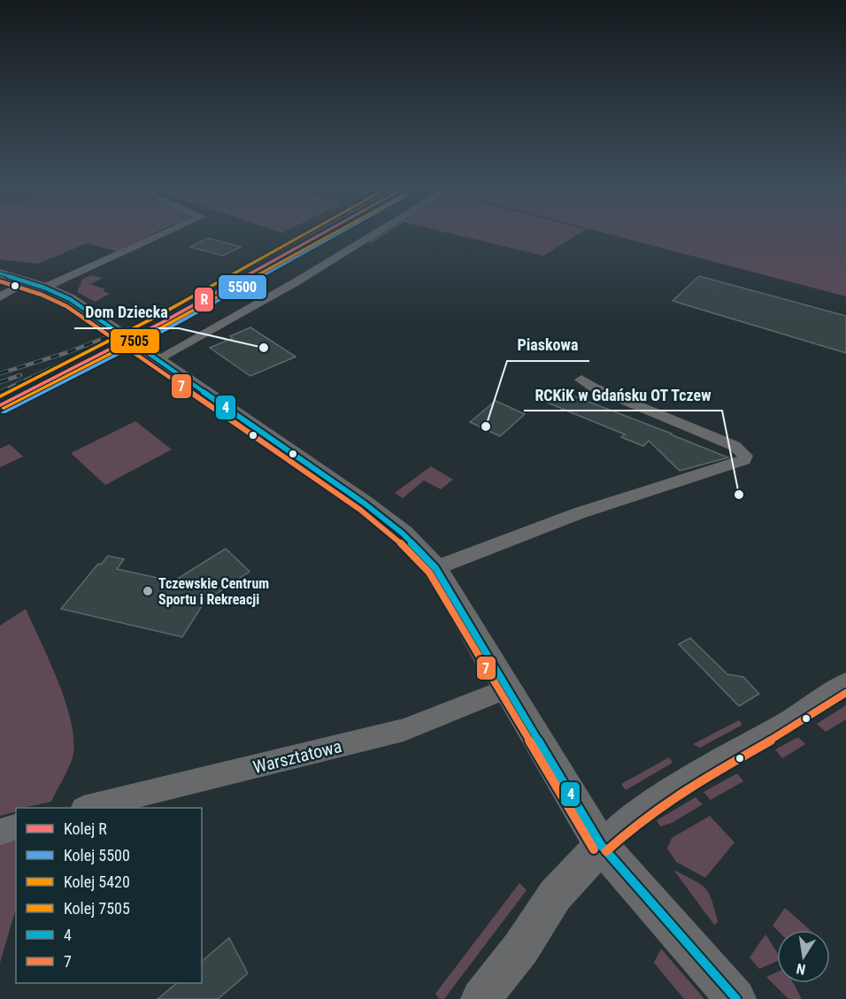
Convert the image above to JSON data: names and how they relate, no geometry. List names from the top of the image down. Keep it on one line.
{"streets":{"street":["Warsztatowa"]},"places":["Dom Dziecka","Piaskowa","RCKiK w Gdańsku OT Tczew","Tczewskie Centrum Sportu i Rekreacji"],"lines":["rail line R","rail line 5500","rail line 5420","rail line 7505","transit line 4","transit line 7"],"legend":["Kolej R","Kolej 5500","Kolej 5420","Kolej 7505","4","7"],"north":"bottom"}
